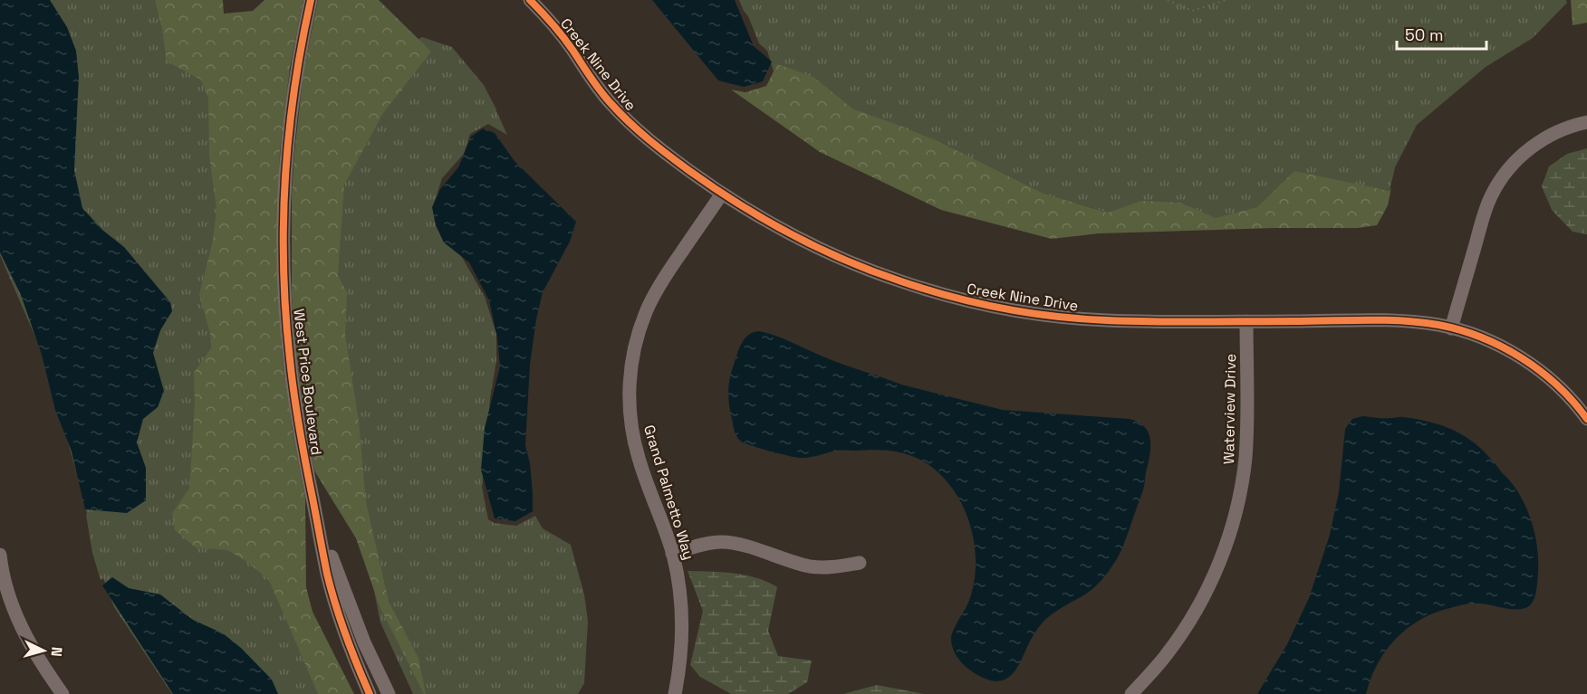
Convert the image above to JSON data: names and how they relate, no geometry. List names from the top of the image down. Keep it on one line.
{"streets":{"street":["Creek Nine Drive","West Price Boulevard","Waterview Drive","Grand Palmetto Way"]},"crossings":[["Creek Nine Drive","Waterview Drive"],["Creek Nine Drive","Grand Palmetto Way"]],"scale_bar":"50 m","north":"right"}
